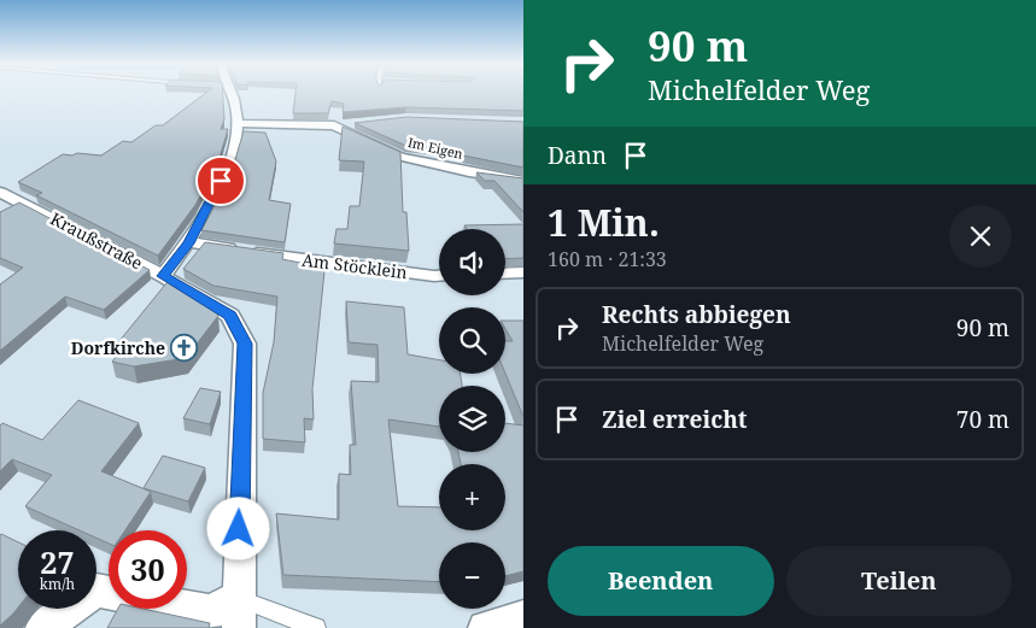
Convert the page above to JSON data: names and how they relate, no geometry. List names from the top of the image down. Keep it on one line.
{"streets":{"street":["Im Eigen","Kraußstraße","Am Stöcklein"]},"places":{"church":["Dorfkirche"]},"page":{"turn":["90 m","Michelfelder Weg"],"then":"Dann","heading":["1 Min.","160 m · 21:33"],"map_buttons":["+","−"],"list":[{"name":"Rechts abbiegen","note":"Michelfelder Weg","value":"90 m"},{"name":"Ziel erreicht","value":"70 m"}],"speed":"27 km/h","limit":"30","buttons":["Beenden","Teilen"]}}
